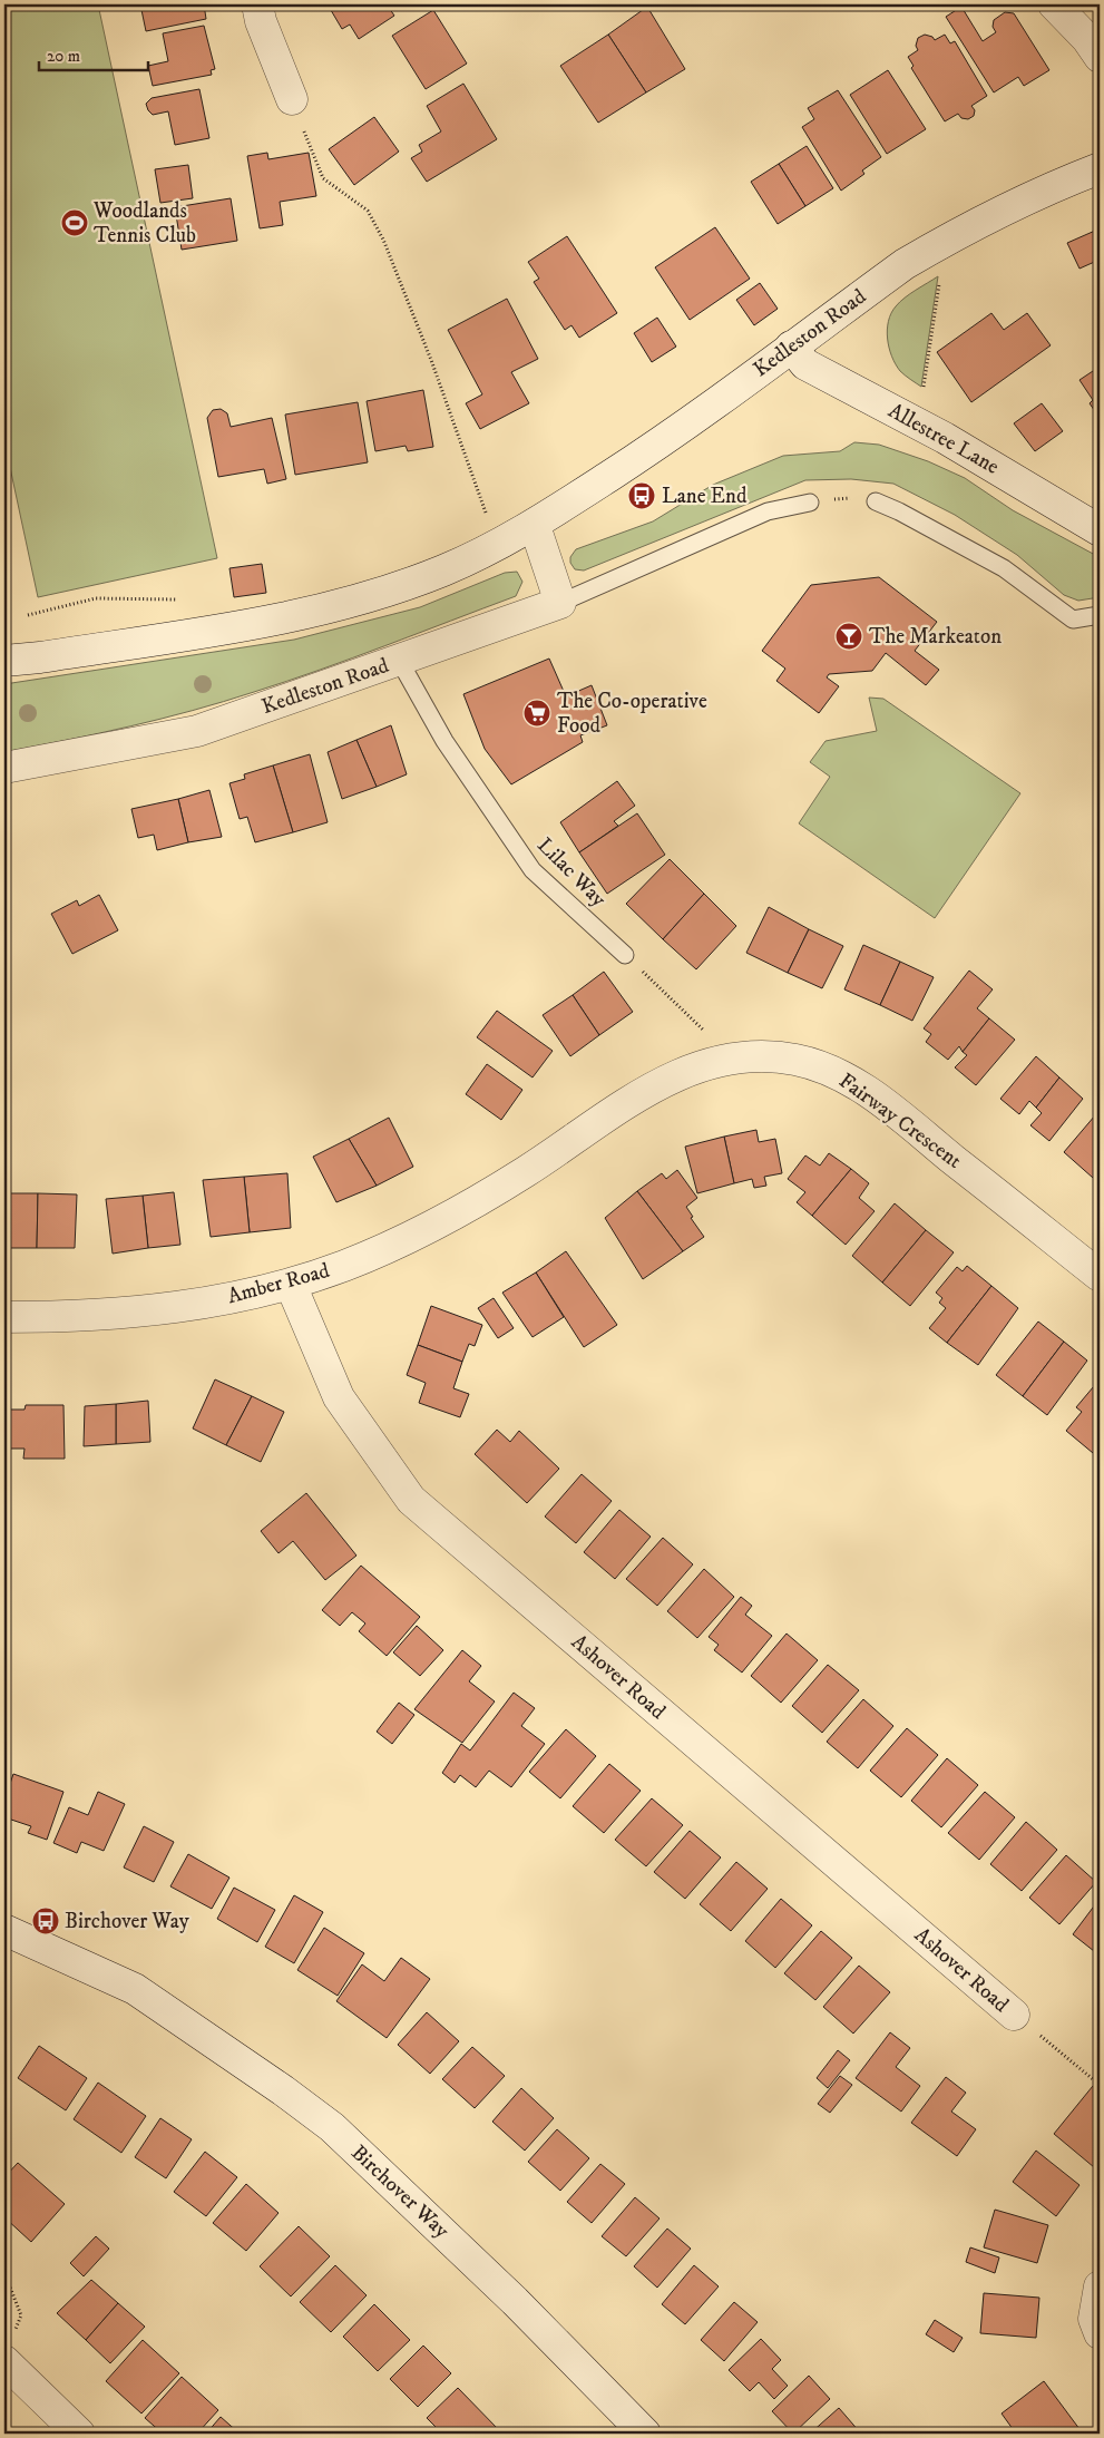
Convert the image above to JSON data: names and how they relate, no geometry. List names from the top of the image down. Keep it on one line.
{"streets":{"street":["Kedleston Road","Allestree Lane","Fairway Crescent","Amber Road","Ashover Road","Birchover Way"],"lane":["Lilac Way"]},"crossings":[["Kedleston Road","Allestree Lane"],["Kedleston Road","Lilac Way"],["Fairway Crescent","Amber Road"],["Amber Road","Ashover Road"]],"places":{"sports":["Woodlands Tennis Club"],"bus stop":["Lane End","Birchover Way"],"bar":["The Markeaton"],"supermarket":["The Co-operative Food"]},"scale_bar":"20 m"}
